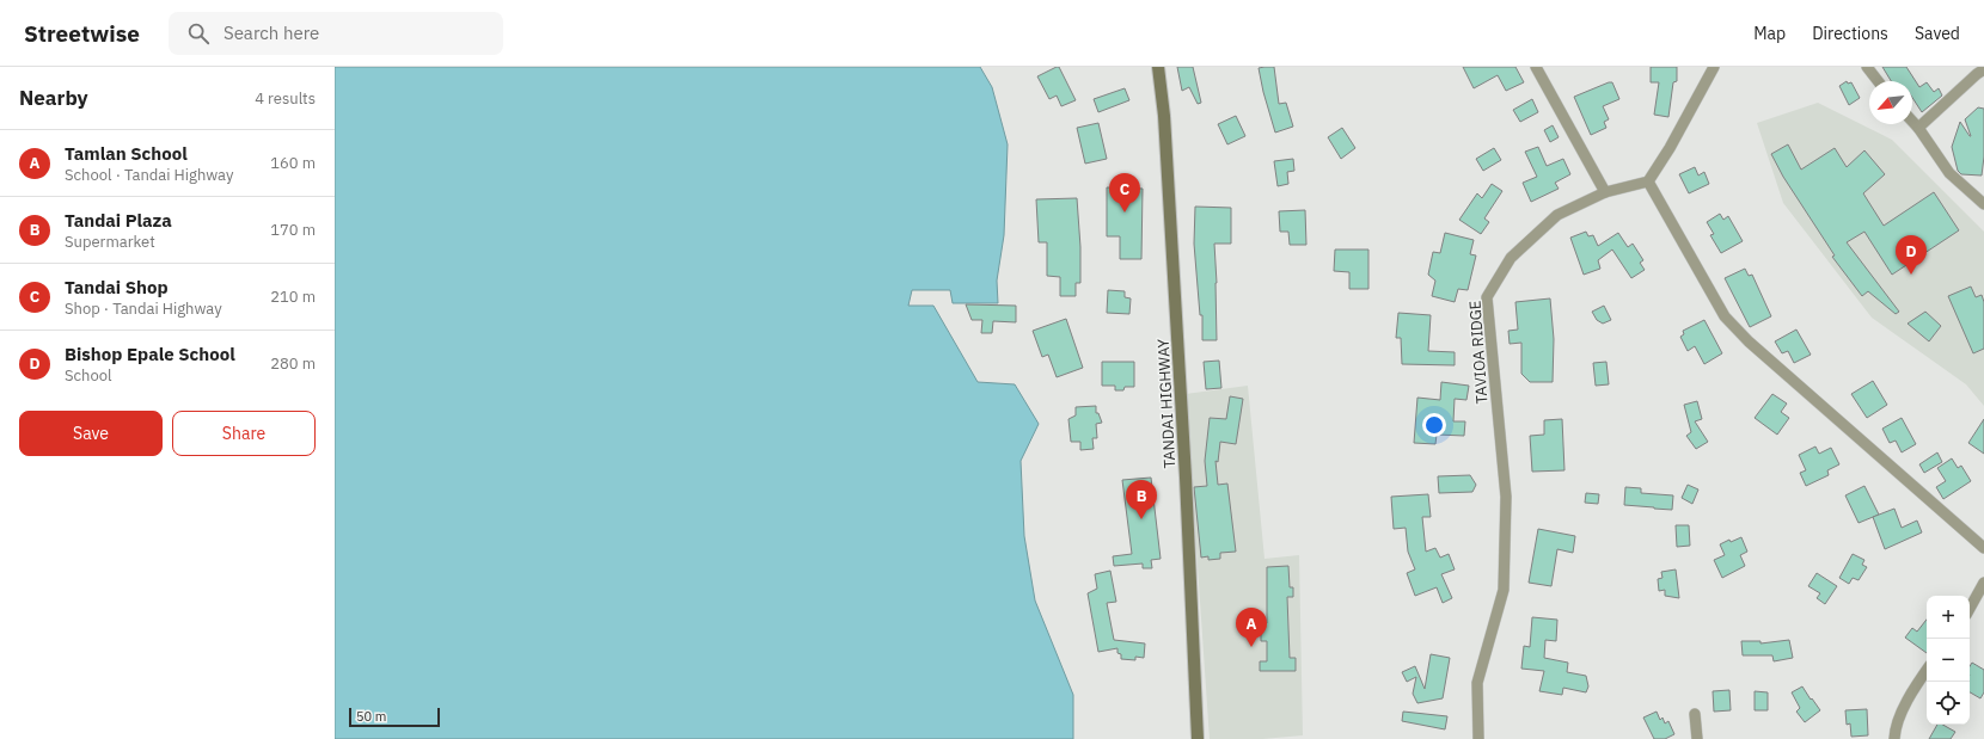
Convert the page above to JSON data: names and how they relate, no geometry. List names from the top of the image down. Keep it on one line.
{"streets":{"main road":["TANDAI HIGHWAY"],"street":["TAVIOA RIDGE"]},"scale_bar":"50 m","north":"bottom left","page":{"header":"Streetwise","search":"Search here","nav":["Map","Directions","Saved"],"heading":["Nearby","4 results"],"list":[{"mark":"A","name":"Tamlan School","note":"School · Tandai Highway","value":"160 m"},{"mark":"B","name":"Tandai Plaza","note":"Supermarket","value":"170 m"},{"mark":"C","name":"Tandai Shop","note":"Shop · Tandai Highway","value":"210 m"},{"mark":"D","name":"Bishop Epale School","note":"School","value":"280 m"}],"pins":["C","D","B","A"],"buttons":["Save","Share"],"map_buttons":["+","−"],"scale":"50 m"}}
